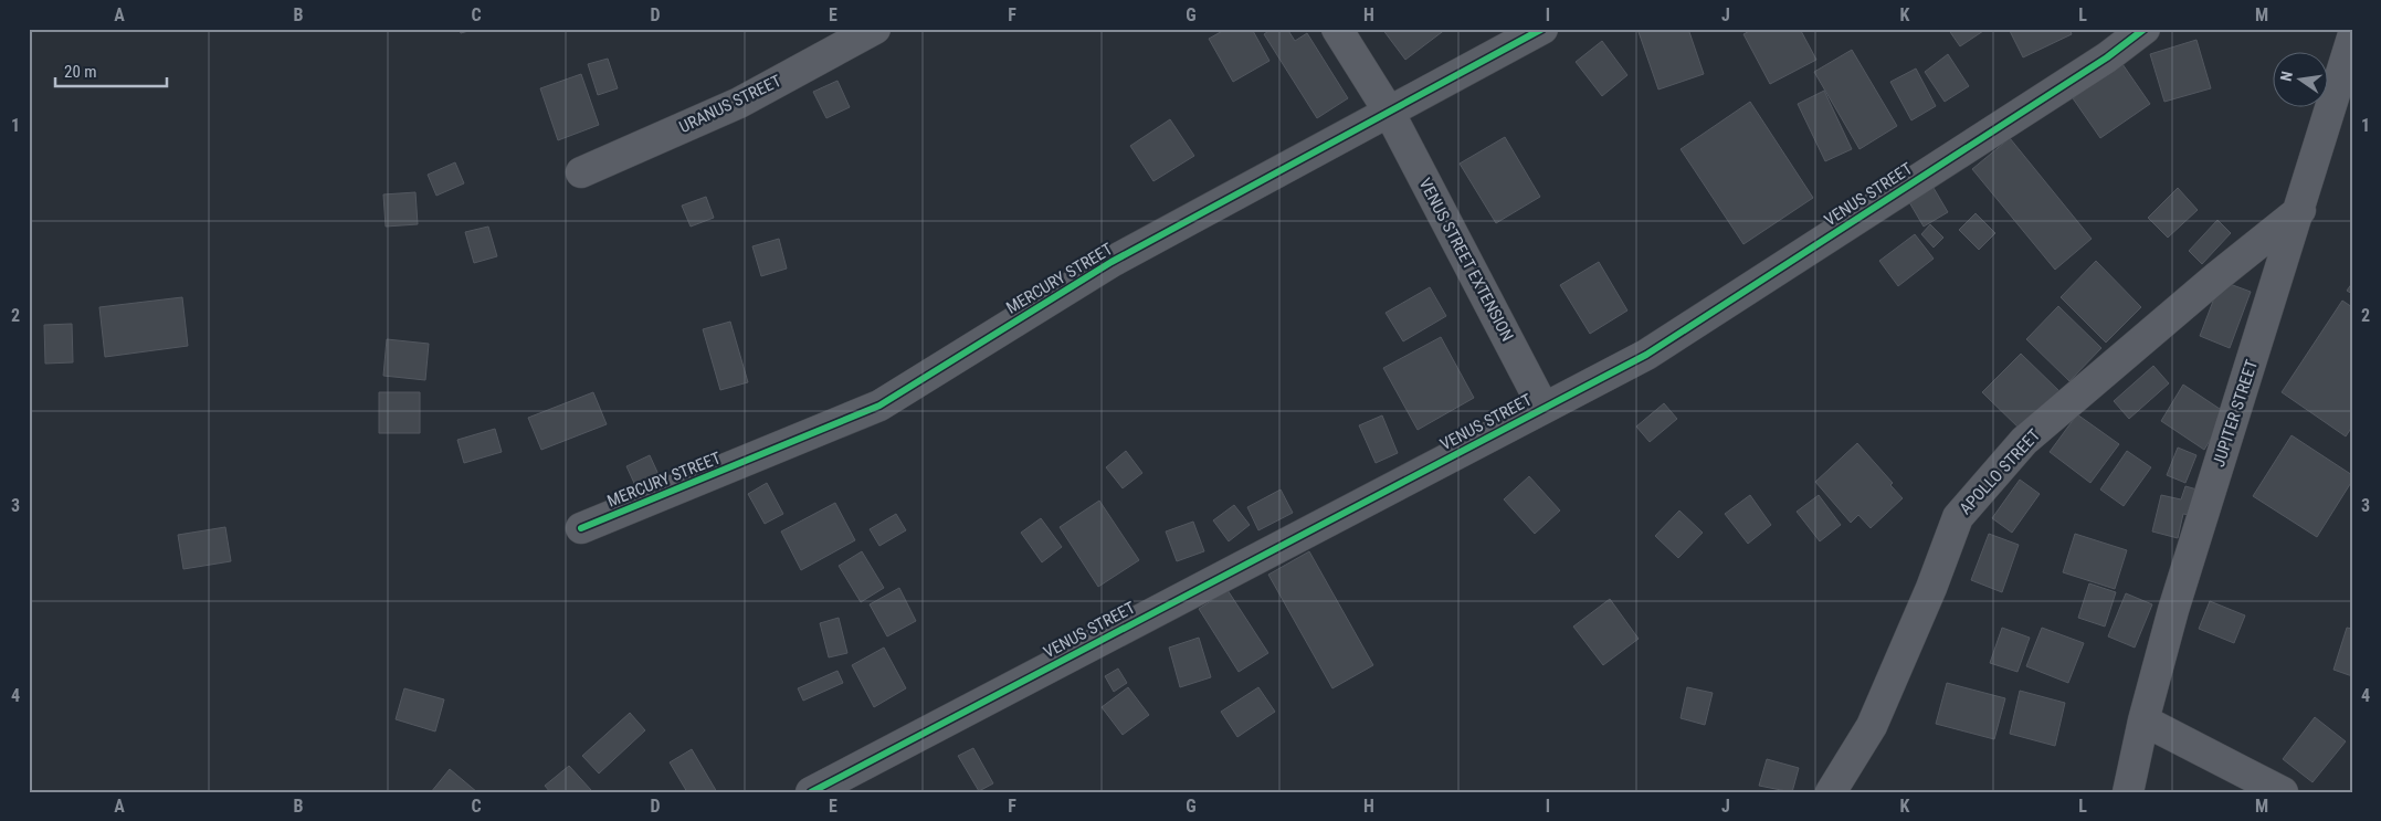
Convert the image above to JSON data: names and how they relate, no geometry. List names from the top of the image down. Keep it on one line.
{"streets":{"street":["URANUS STREET","VENUS STREET","VENUS STREET EXTENSION","MERCURY STREET","JUPITER STREET","APOLLO STREET"]},"crossings":[["VENUS STREET","VENUS STREET EXTENSION"],["VENUS STREET EXTENSION","MERCURY STREET"],["JUPITER STREET","APOLLO STREET"]],"scale_bar":"20 m","north":"left","grid":{"columns":["A","B","C","D","E","F","G","H","I","J","K","L","M"],"rows":["1","2","3","4"]}}
